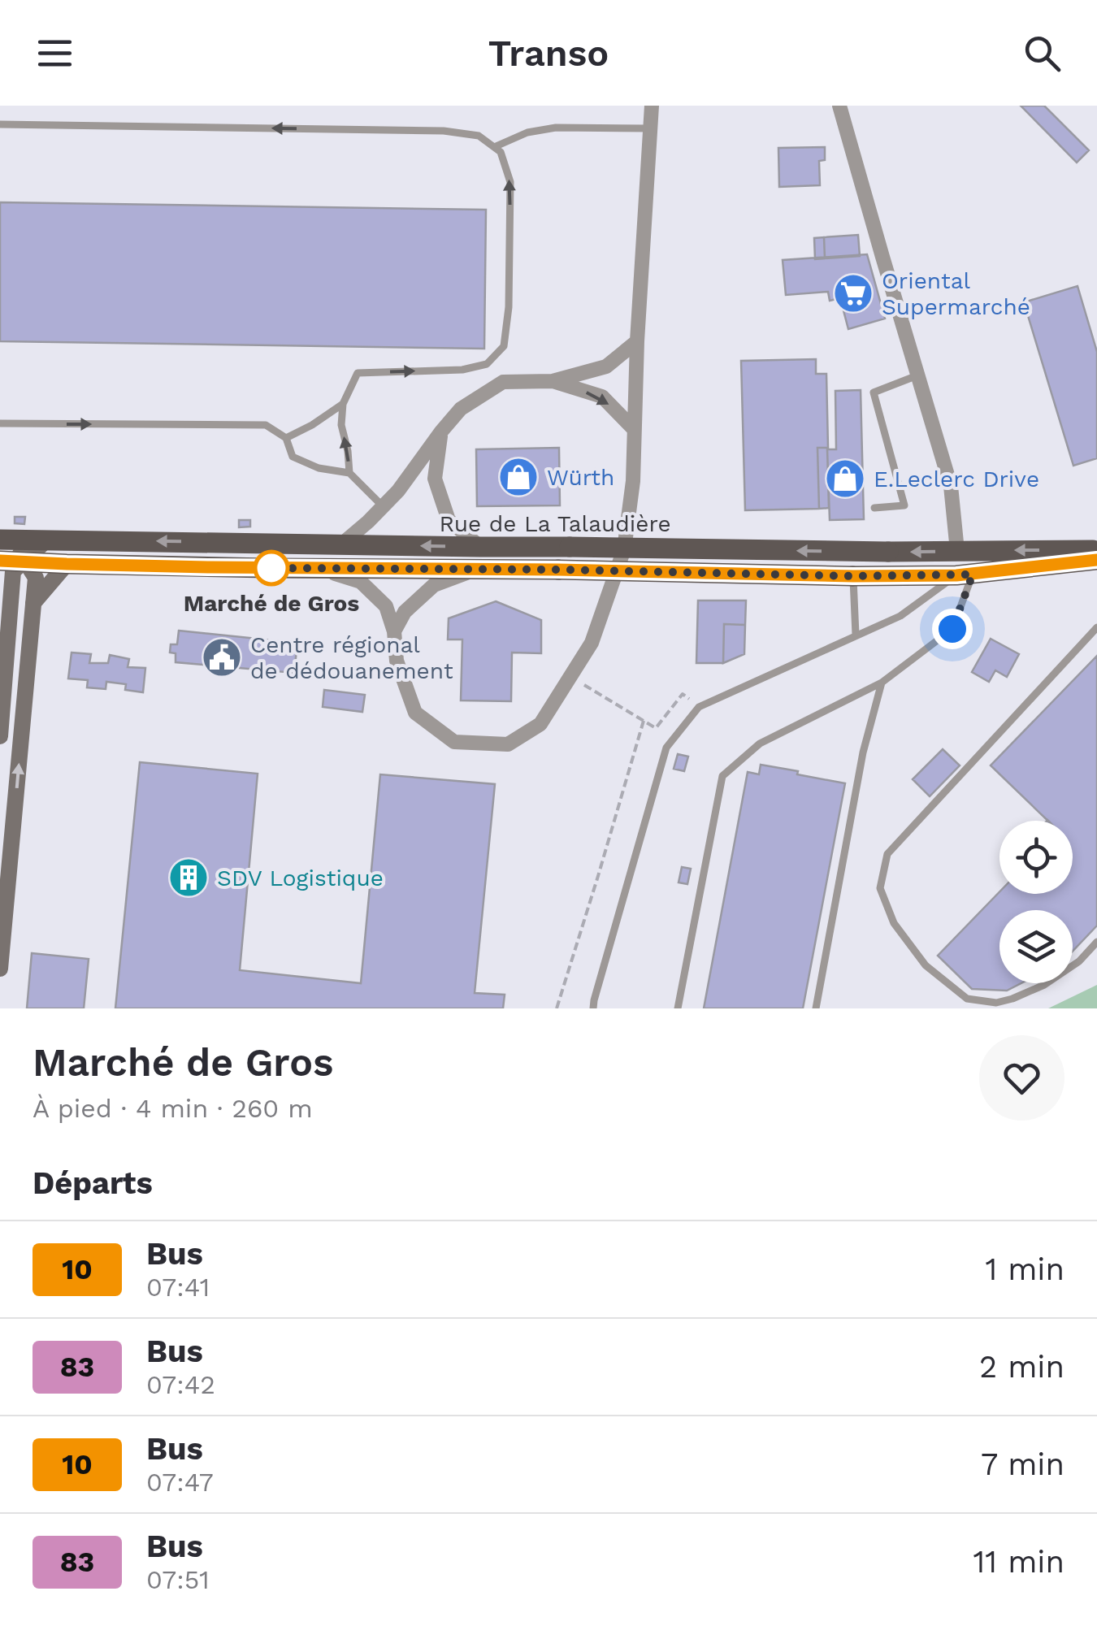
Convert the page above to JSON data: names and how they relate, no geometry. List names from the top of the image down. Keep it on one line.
{"streets":{"main road":["Rue de La Talaudière"]},"places":{"supermarket":["Oriental Supermarché"],"shop":["Würth","E.Leclerc Drive"],"other":["Marché de Gros"],"public building":["Centre régional de dédouanement"],"building":["SDV Logistique"]},"lines":["bus line 10"],"page":{"header":"Transo","heading":[["Marché de Gros","À pied · 4 min · 260 m"],"Départs"],"list":[{"mark":"10","name":"Bus","note":"07:41","value":"1 min"},{"mark":"83","name":"Bus","note":"07:42","value":"2 min"},{"mark":"10","name":"Bus","note":"07:47","value":"7 min"},{"mark":"83","name":"Bus","note":"07:51","value":"11 min"}]}}
